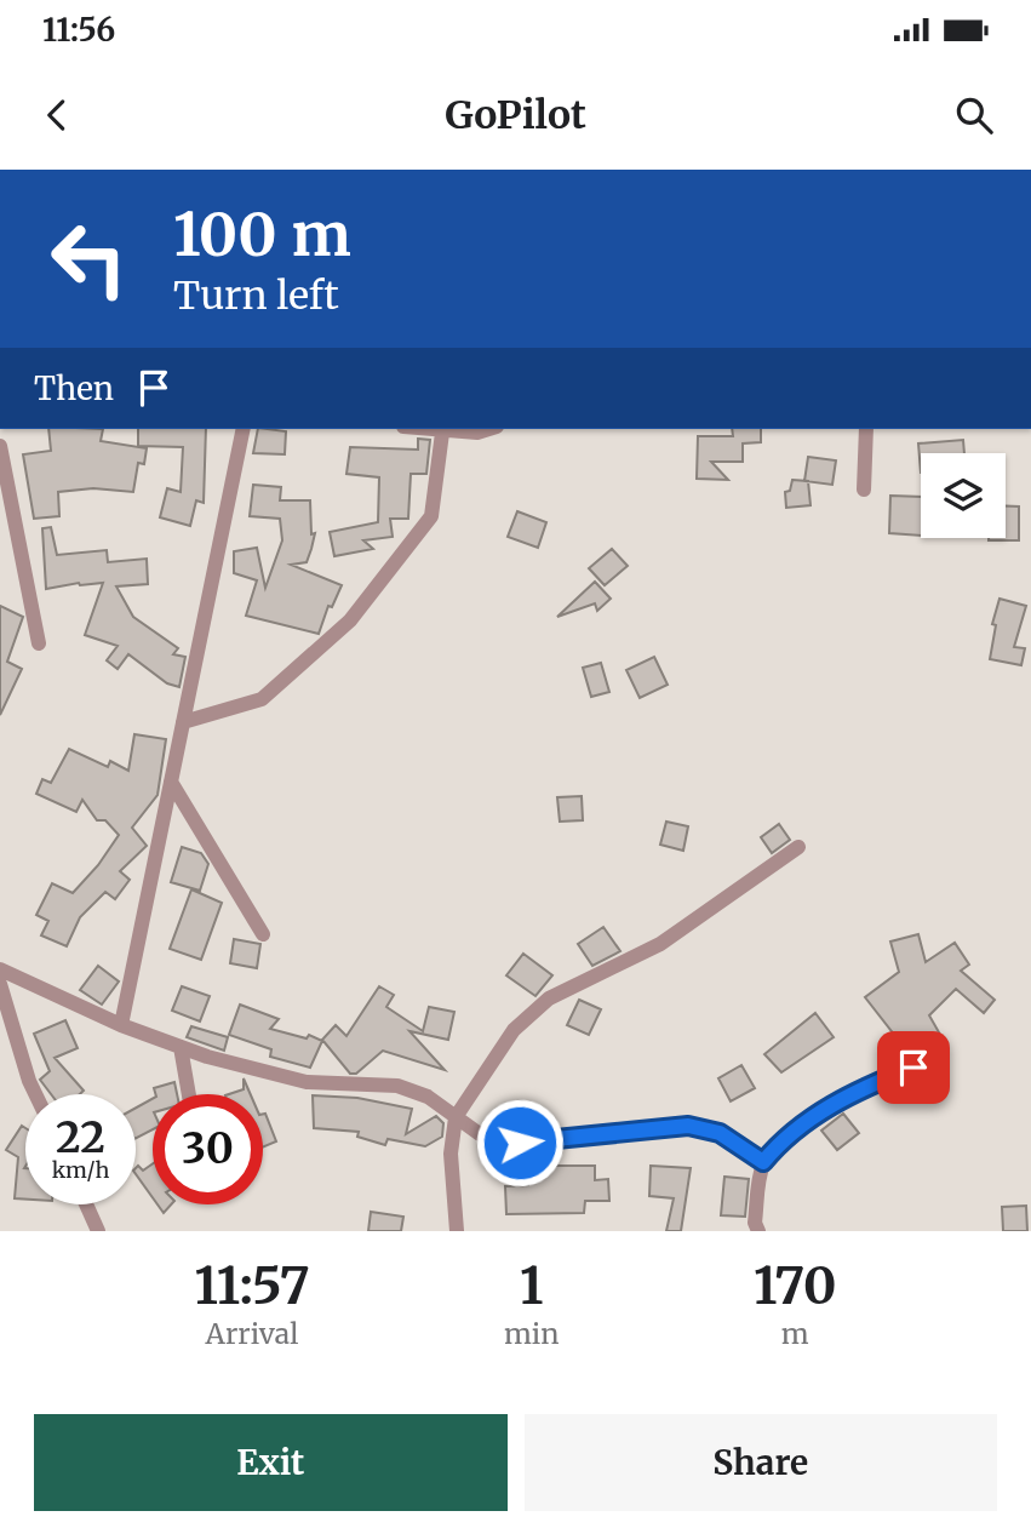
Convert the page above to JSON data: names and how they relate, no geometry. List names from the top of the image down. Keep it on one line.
{"page":{"status":"11:56","header":"GoPilot","turn":["100 m","Turn left"],"then":"Then","speed":"22 km/h","limit":"30","eta":["11:57","Arrival","1","min","170","m"],"buttons":["Exit","Share"]}}
